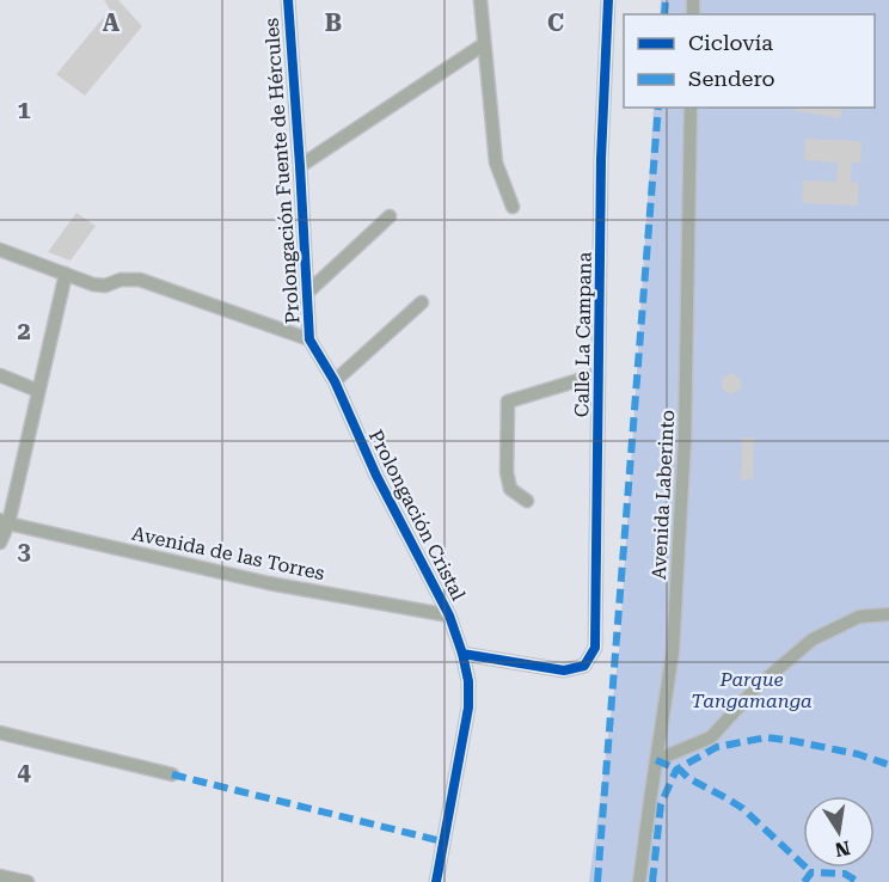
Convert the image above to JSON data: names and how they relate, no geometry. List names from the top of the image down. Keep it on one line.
{"streets":{"street":["Prolongación Fuente de Hércules","Calle La Campana","Avenida Laberinto","Prolongación Cristal","Avenida de las Torres"]},"crossings":[["Prolongación Fuente de Hércules","Prolongación Cristal"],["Calle La Campana","Prolongación Cristal"],["Prolongación Cristal","Avenida de las Torres"]],"parks":["Parque Tangamanga"],"legend":["Ciclovía","Sendero"],"north":"bottom","grid":{"columns":["A","B","C"],"rows":["1","2","3","4"]}}
